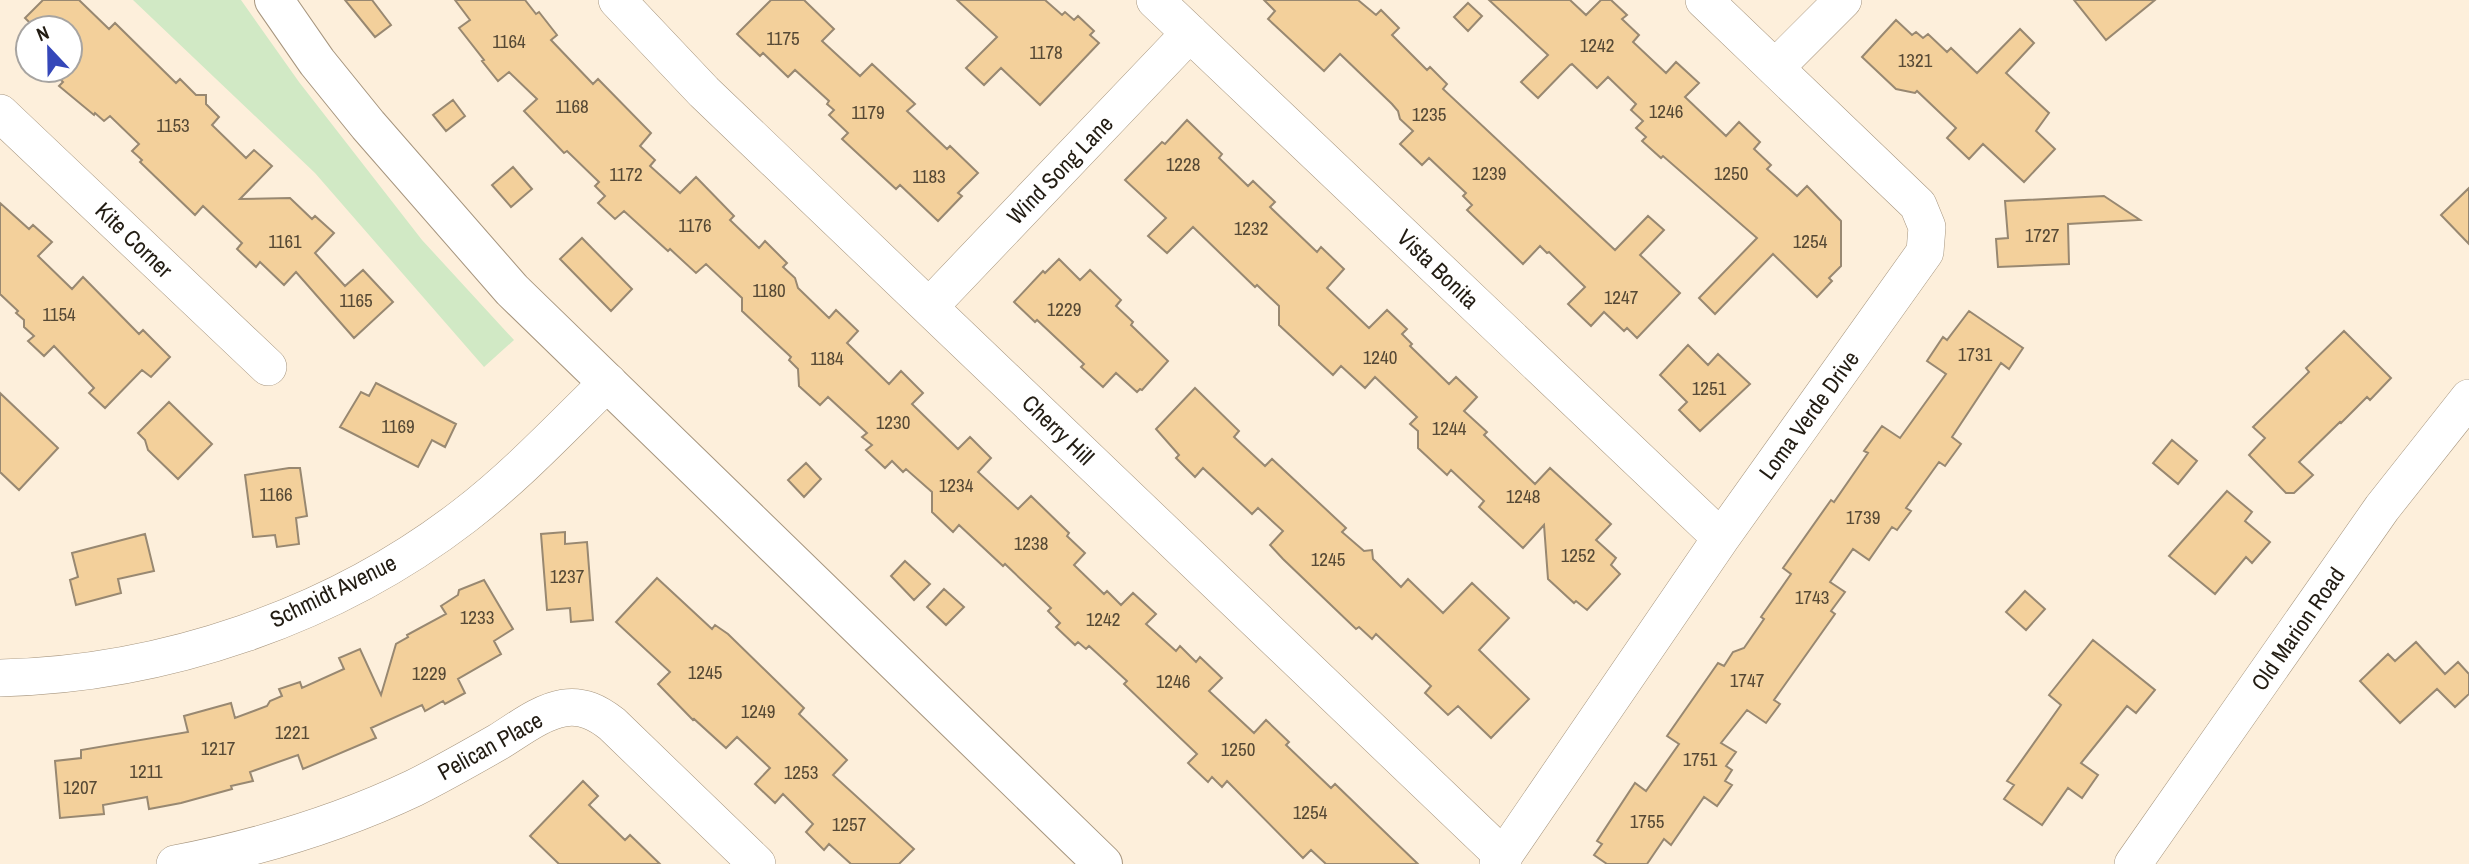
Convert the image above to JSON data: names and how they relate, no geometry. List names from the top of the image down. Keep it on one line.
{"streets":{"street":["Wind Song Lane","Kite Corner","Vista Bonita","Loma Verde Drive","Cherry Hill","Schmidt Avenue","Old Marion Road","Pelican Place"]},"crossings":[["Wind Song Lane","Vista Bonita"],["Wind Song Lane","Cherry Hill"],["Vista Bonita","Loma Verde Drive"],["Loma Verde Drive","Cherry Hill"]],"house_numbers":["1175","1164","1242","1178","1321","1168","1246","1179","1235","1153","1228","1239","1250","1172","1183","1176","1232","1727","1161","1254","1180","1247","1165","1229","1154","1731","1240","1184","1251","1230","1169","1244","1234","1166","1248","1739","1238","1252","1245","1237","1743","1233","1242","1245","1229","1747","1246","1249","1221","1217","1250","1751","1211","1253","1207","1254","1755","1257"],"north":"top"}
